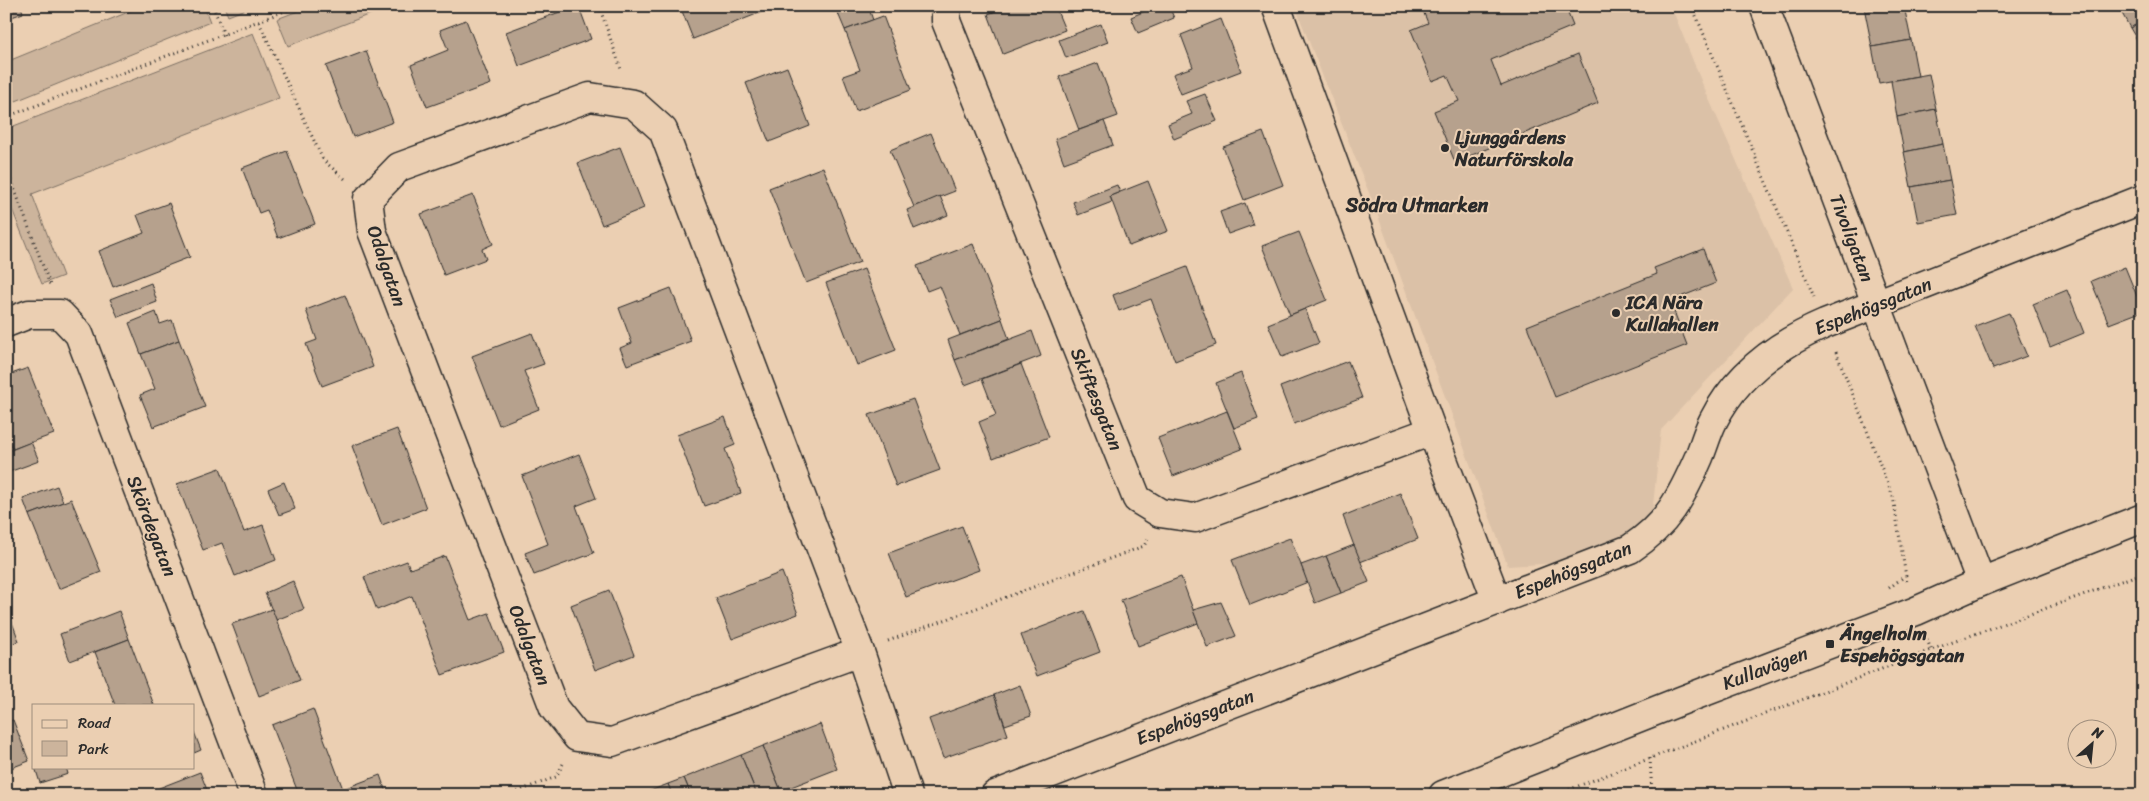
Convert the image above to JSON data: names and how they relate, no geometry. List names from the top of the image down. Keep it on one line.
{"streets":{"street":["Tivoligatan","Odalgatan","Espehögsgatan","Skiftesgatan","Skördegatan","Kullavägen"]},"crossings":[["Tivoligatan","Espehögsgatan"],["Tivoligatan","Kullavägen"]],"districts":["Södra Utmarken"],"places":{"other":["Ljunggårdens Naturförskola","ICA Nära Kullahallen"],"transit":["Ängelholm Espehögsgatan"]},"legend":["Road","Park"],"north":"top right"}
